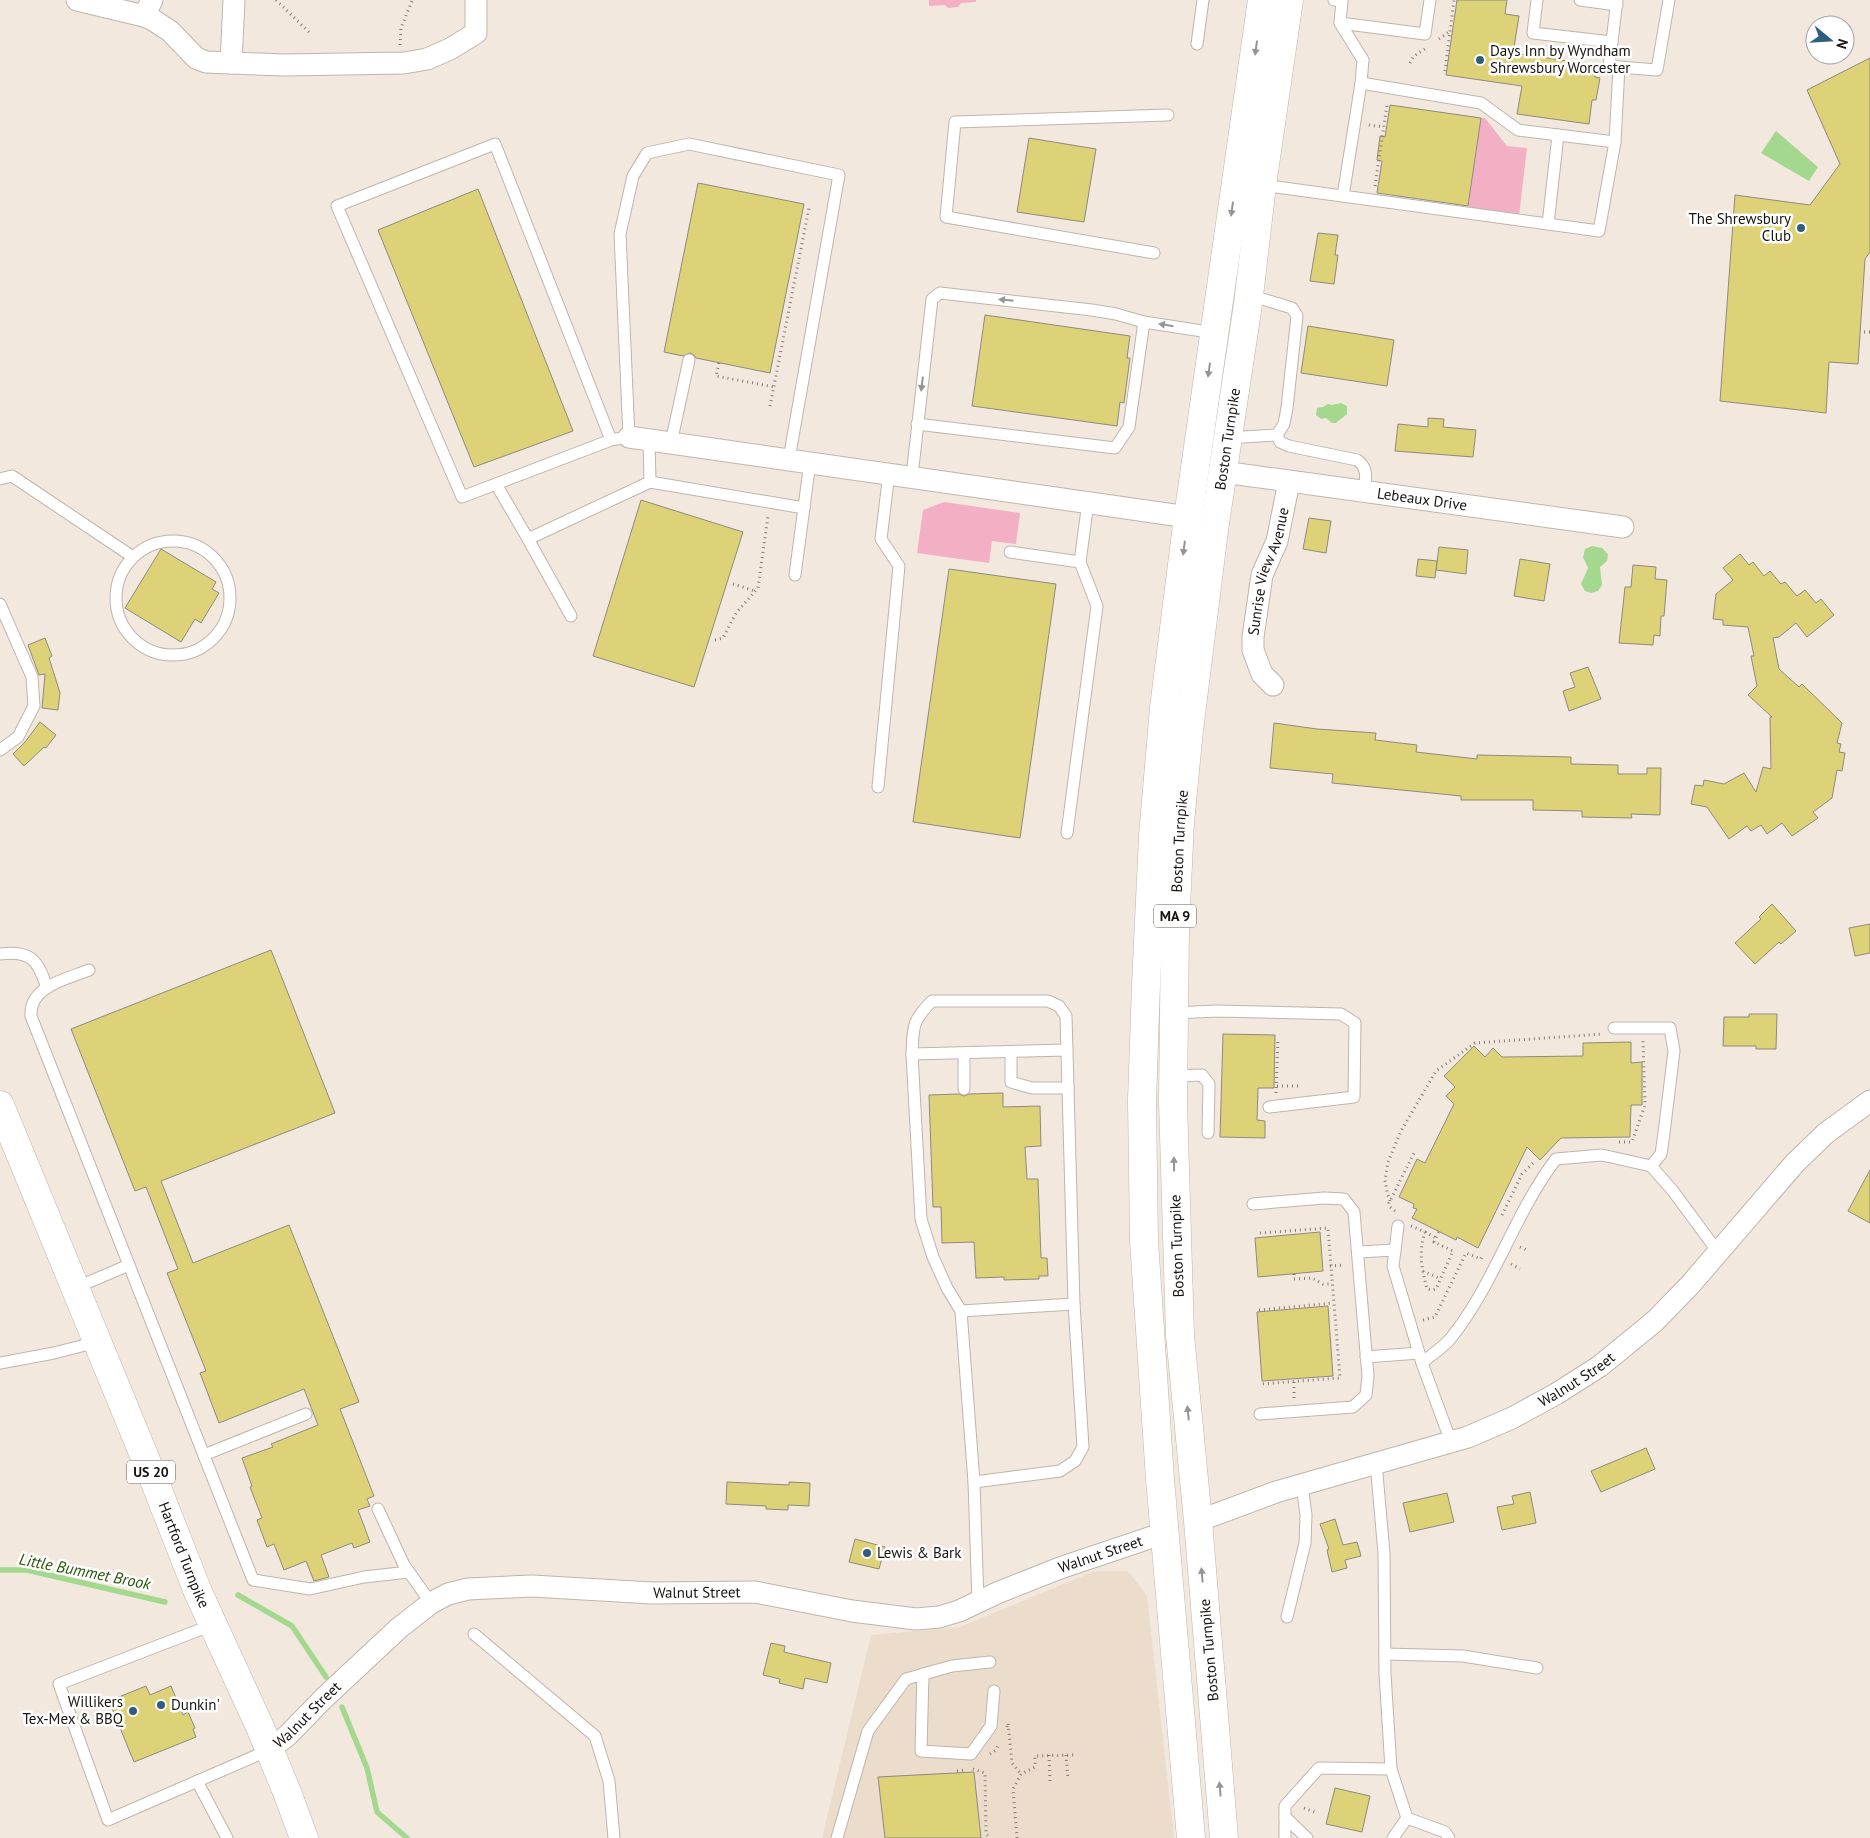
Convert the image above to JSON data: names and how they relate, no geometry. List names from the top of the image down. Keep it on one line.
{"streets":{"main road":["Boston Turnpike","MA 9","US 20","Hartford Turnpike"],"street":["Lebeaux Drive","Sunrise View Avenue","Walnut Street"]},"crossings":[["Boston Turnpike","Lebeaux Drive"],["Boston Turnpike","Walnut Street"],["Lebeaux Drive","Sunrise View Avenue"],["Walnut Street","Hartford Turnpike"]],"water":["Little Bummet Brook"],"places":["Days Inn by Wyndham Shrewsbury Worcester","The Shrewsbury Club","Lewis & Bark","Dunkin'","Willikers Tex-Mex & BBQ"],"north":"right"}
